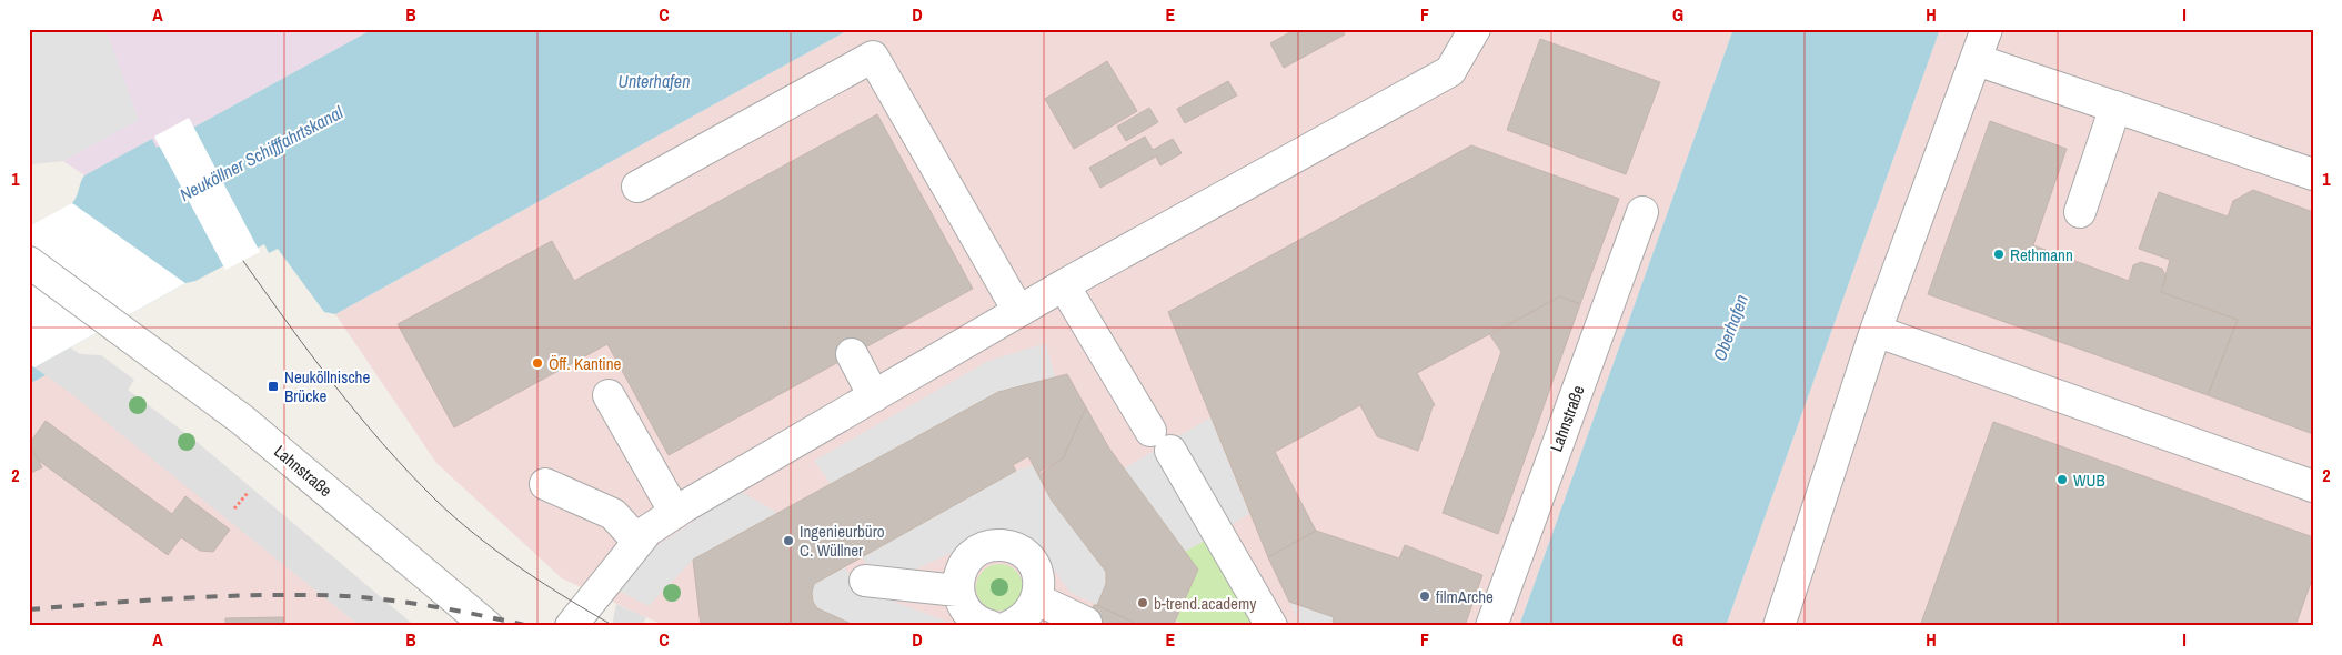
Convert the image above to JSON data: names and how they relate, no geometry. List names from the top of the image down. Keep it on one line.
{"streets":{"street":["Lahnstraße"]},"water":["Unterhafen","Neuköllner Schifffahrtskanal","Oberhafen"],"places":{"other":["Rethmann","Öff. Kantine","WUB","Ingenieurbüro C. Wüllner","filmArche","b-trend.academy"],"transit":["Neuköllnische Brücke"]},"grid":{"columns":["A","B","C","D","E","F","G","H","I"],"rows":["1","2"]}}
